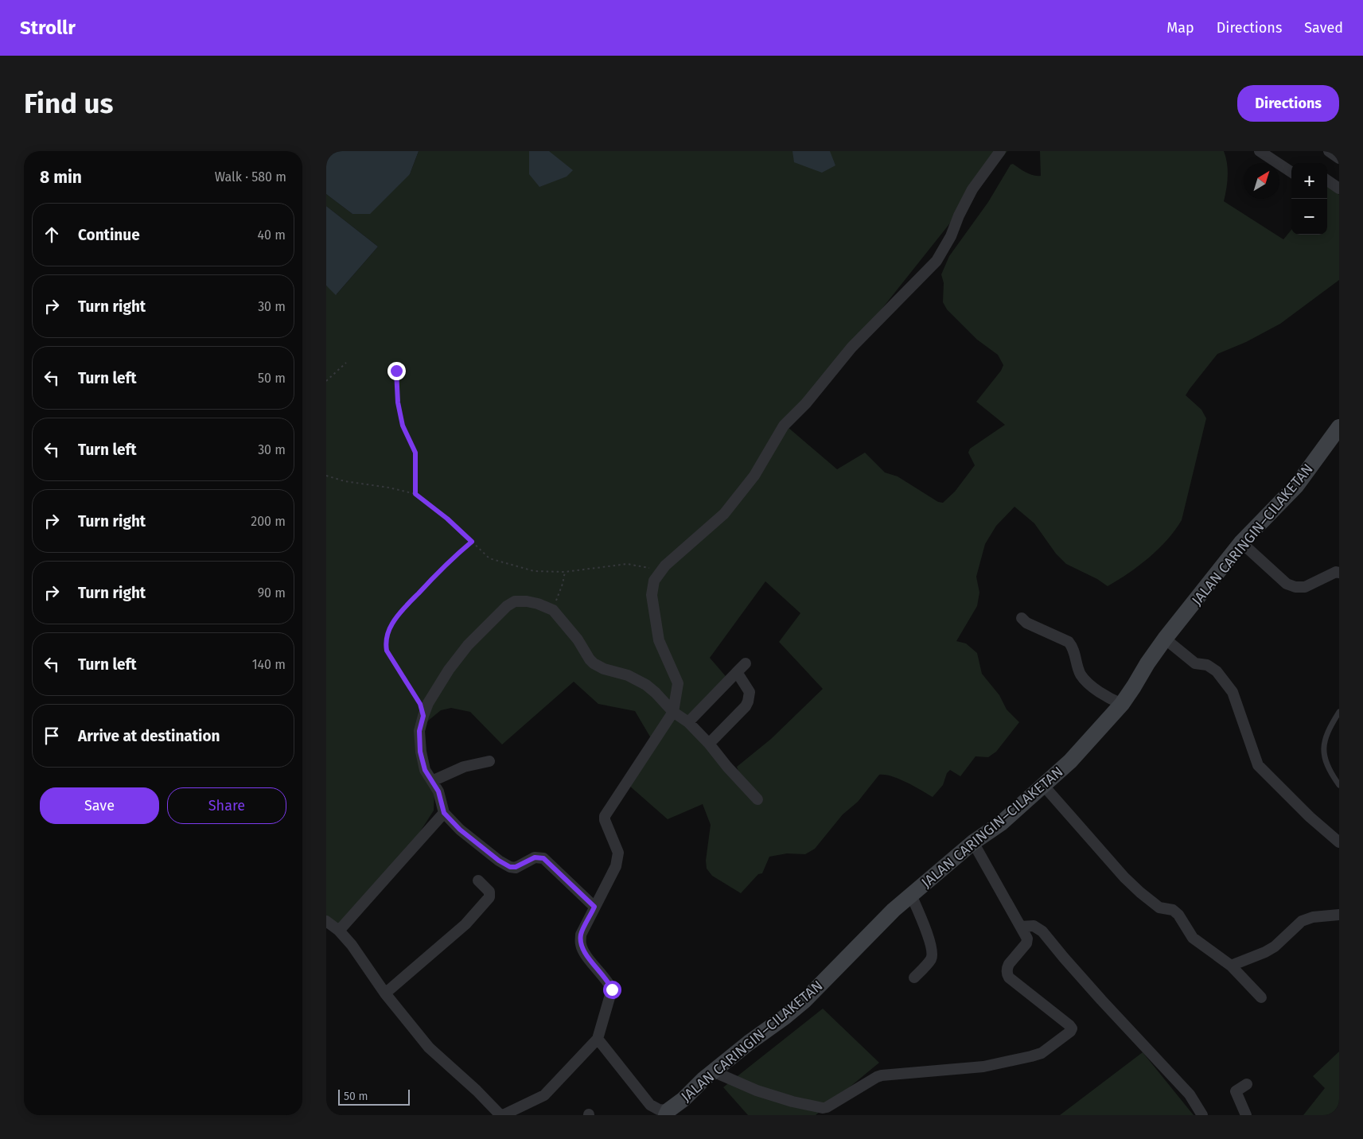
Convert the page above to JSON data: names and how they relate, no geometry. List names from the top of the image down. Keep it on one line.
{"streets":{"street":["JALAN CARINGIN–CILAKETAN"]},"scale_bar":"50 m","north":"top right","page":{"header":"Strollr","nav":["Map","Directions","Saved"],"buttons":["Directions",["Save","Share"]],"title":"Find us","heading":["8 min","Walk · 580 m"],"map_buttons":["+","−"],"list":[["Continue","40 m"],["Turn right","30 m"],["Turn left","50 m"],["Turn left","30 m"],["Turn right","200 m"],["Turn right","90 m"],["Turn left","140 m"],"Arrive at destination"],"scale":"50 m"}}
